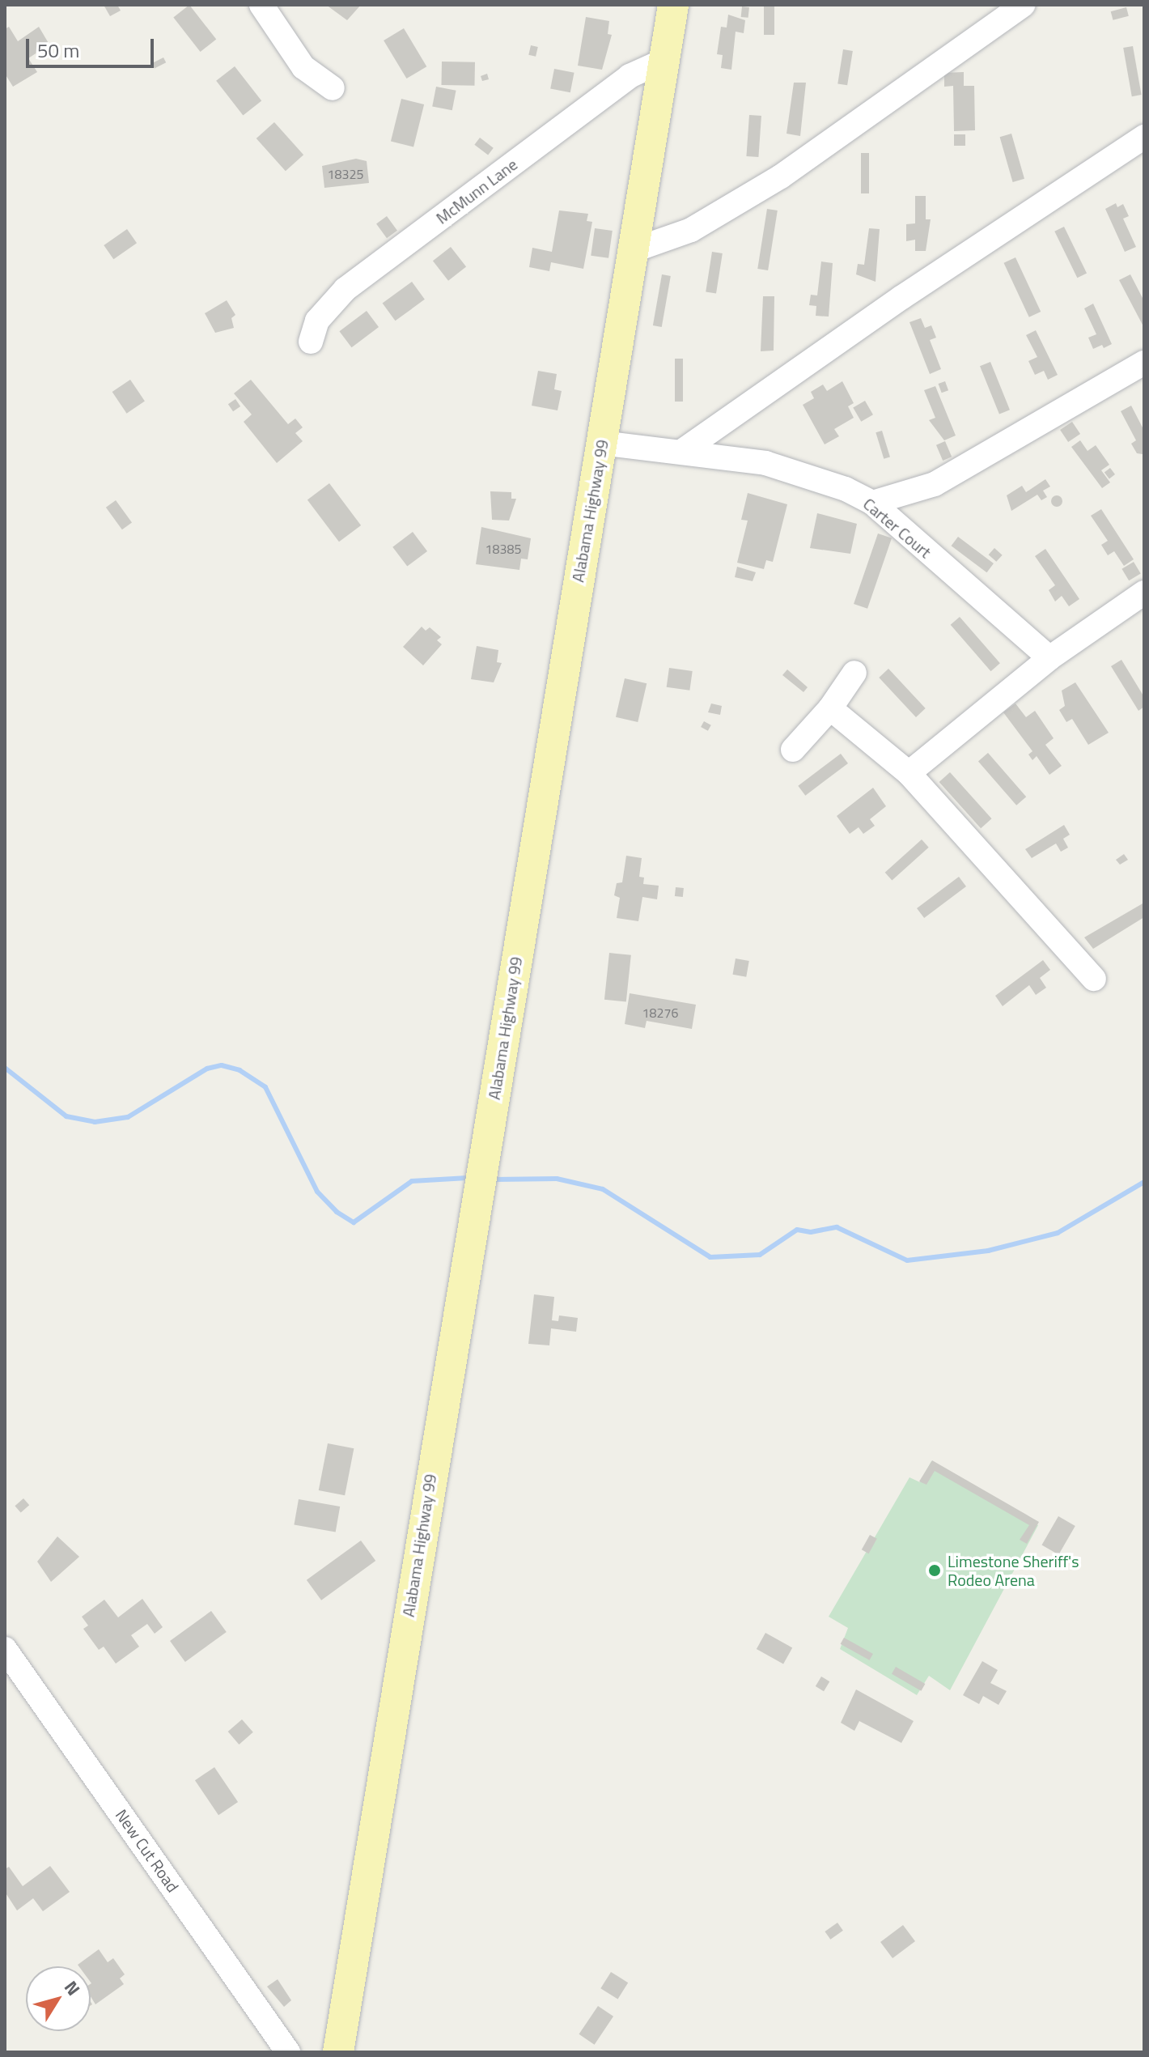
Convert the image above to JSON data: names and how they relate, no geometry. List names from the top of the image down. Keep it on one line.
{"streets":{"main road":["Alabama Highway 99"],"street":["McMunn Lane","Carter Court","New Cut Road"]},"crossings":[["McMunn Lane","Alabama Highway 99"],["Alabama Highway 99","Carter Court"]],"places":["Limestone Sheriff's Rodeo Arena"],"house_numbers":["18325","18385","18276"],"scale_bar":"50 m","north":"top right"}
